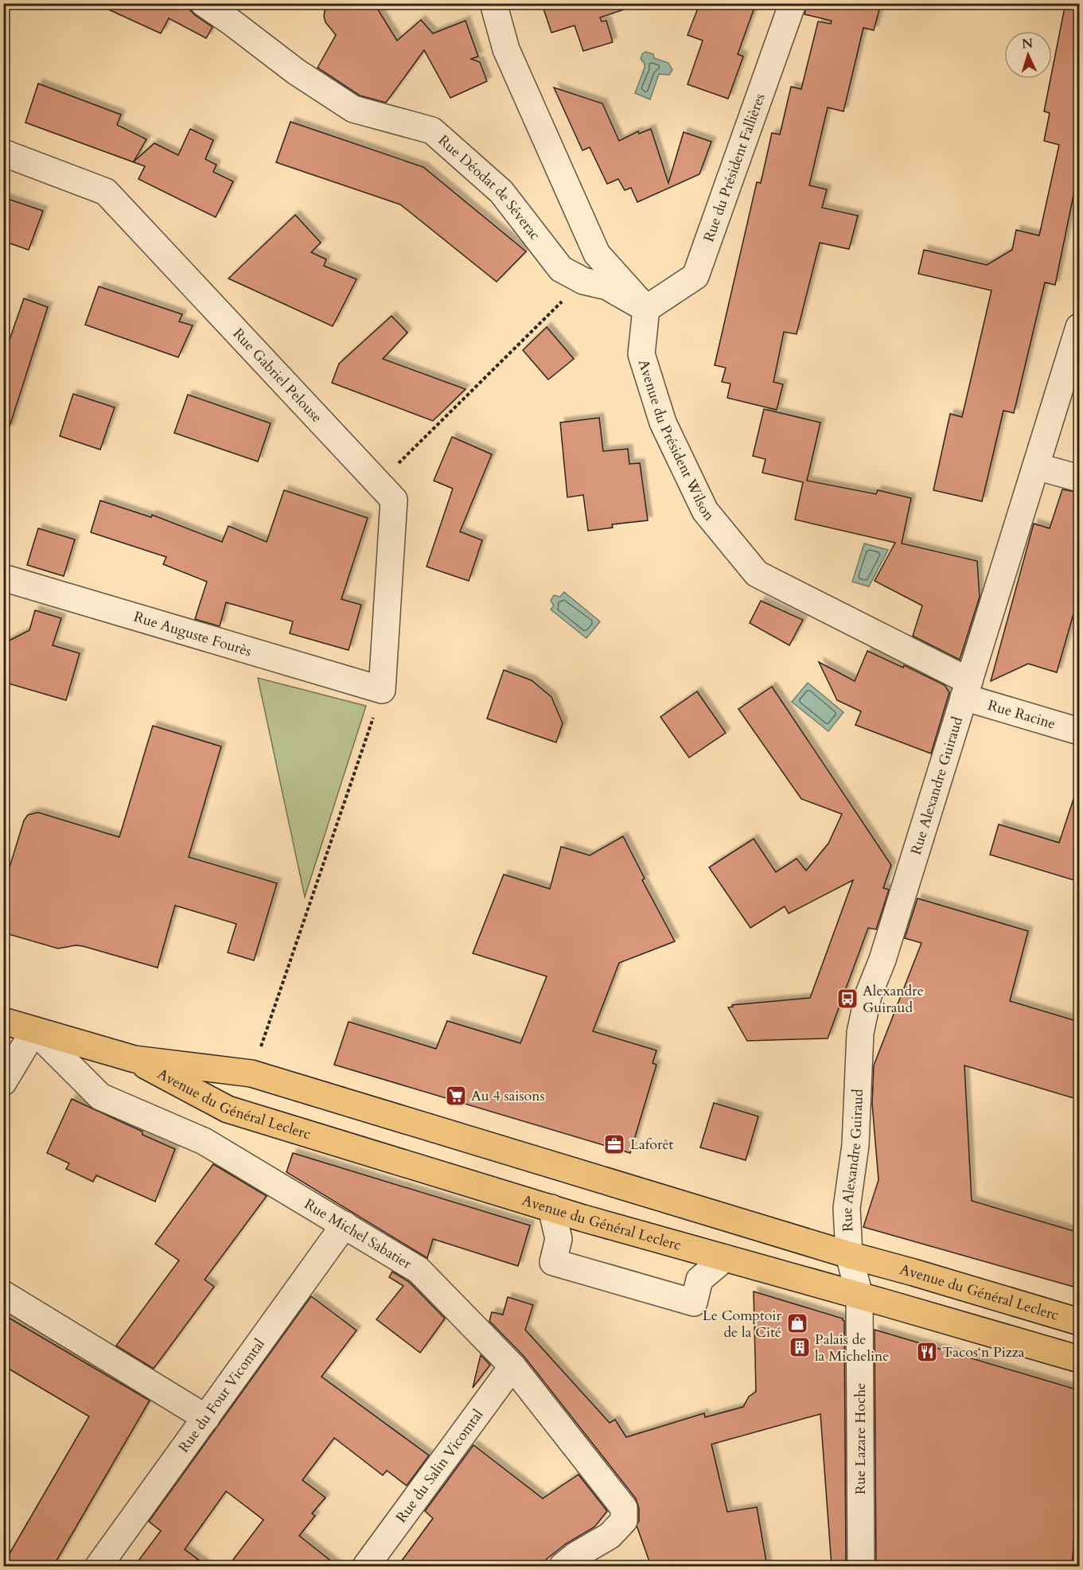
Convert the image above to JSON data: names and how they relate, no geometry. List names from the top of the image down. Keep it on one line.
{"streets":{"main road":["Avenue du Général Leclerc"],"street":["Rue du Président Fallières","Rue Déodat de Séverac","Rue Gabriel Pelouse","Avenue du Président Wilson","Rue Auguste Fourès","Rue Racine","Rue Alexandre Guiraud","Rue Michel Sabatier","Rue du Four Vicomtal","Rue Lazare Hoche","Rue du Salin Vicomtal"]},"crossings":[["Rue du Président Fallières","Rue Déodat de Séverac"],["Rue du Président Fallières","Avenue du Président Wilson"],["Rue Déodat de Séverac","Avenue du Président Wilson"],["Rue Gabriel Pelouse","Rue Auguste Fourès"],["Avenue du Président Wilson","Rue Racine"],["Avenue du Président Wilson","Rue Alexandre Guiraud"],["Rue Racine","Rue Alexandre Guiraud"],["Rue Alexandre Guiraud","Avenue du Général Leclerc"],["Rue Alexandre Guiraud","Rue Lazare Hoche"],["Avenue du Général Leclerc","Rue Michel Sabatier"],["Avenue du Général Leclerc","Rue Lazare Hoche"],["Rue Michel Sabatier","Rue du Four Vicomtal"],["Rue Michel Sabatier","Rue du Salin Vicomtal"]],"places":{"bus stop":["Alexandre Guiraud"],"supermarket":["Au 4 saisons"],"office":["Laforêt"],"shop":["Le Comptoir de la Cité"],"building":["Palais de la Micheline"],"restaurant":["Tacos‘n Pizza"]},"north":"top"}
